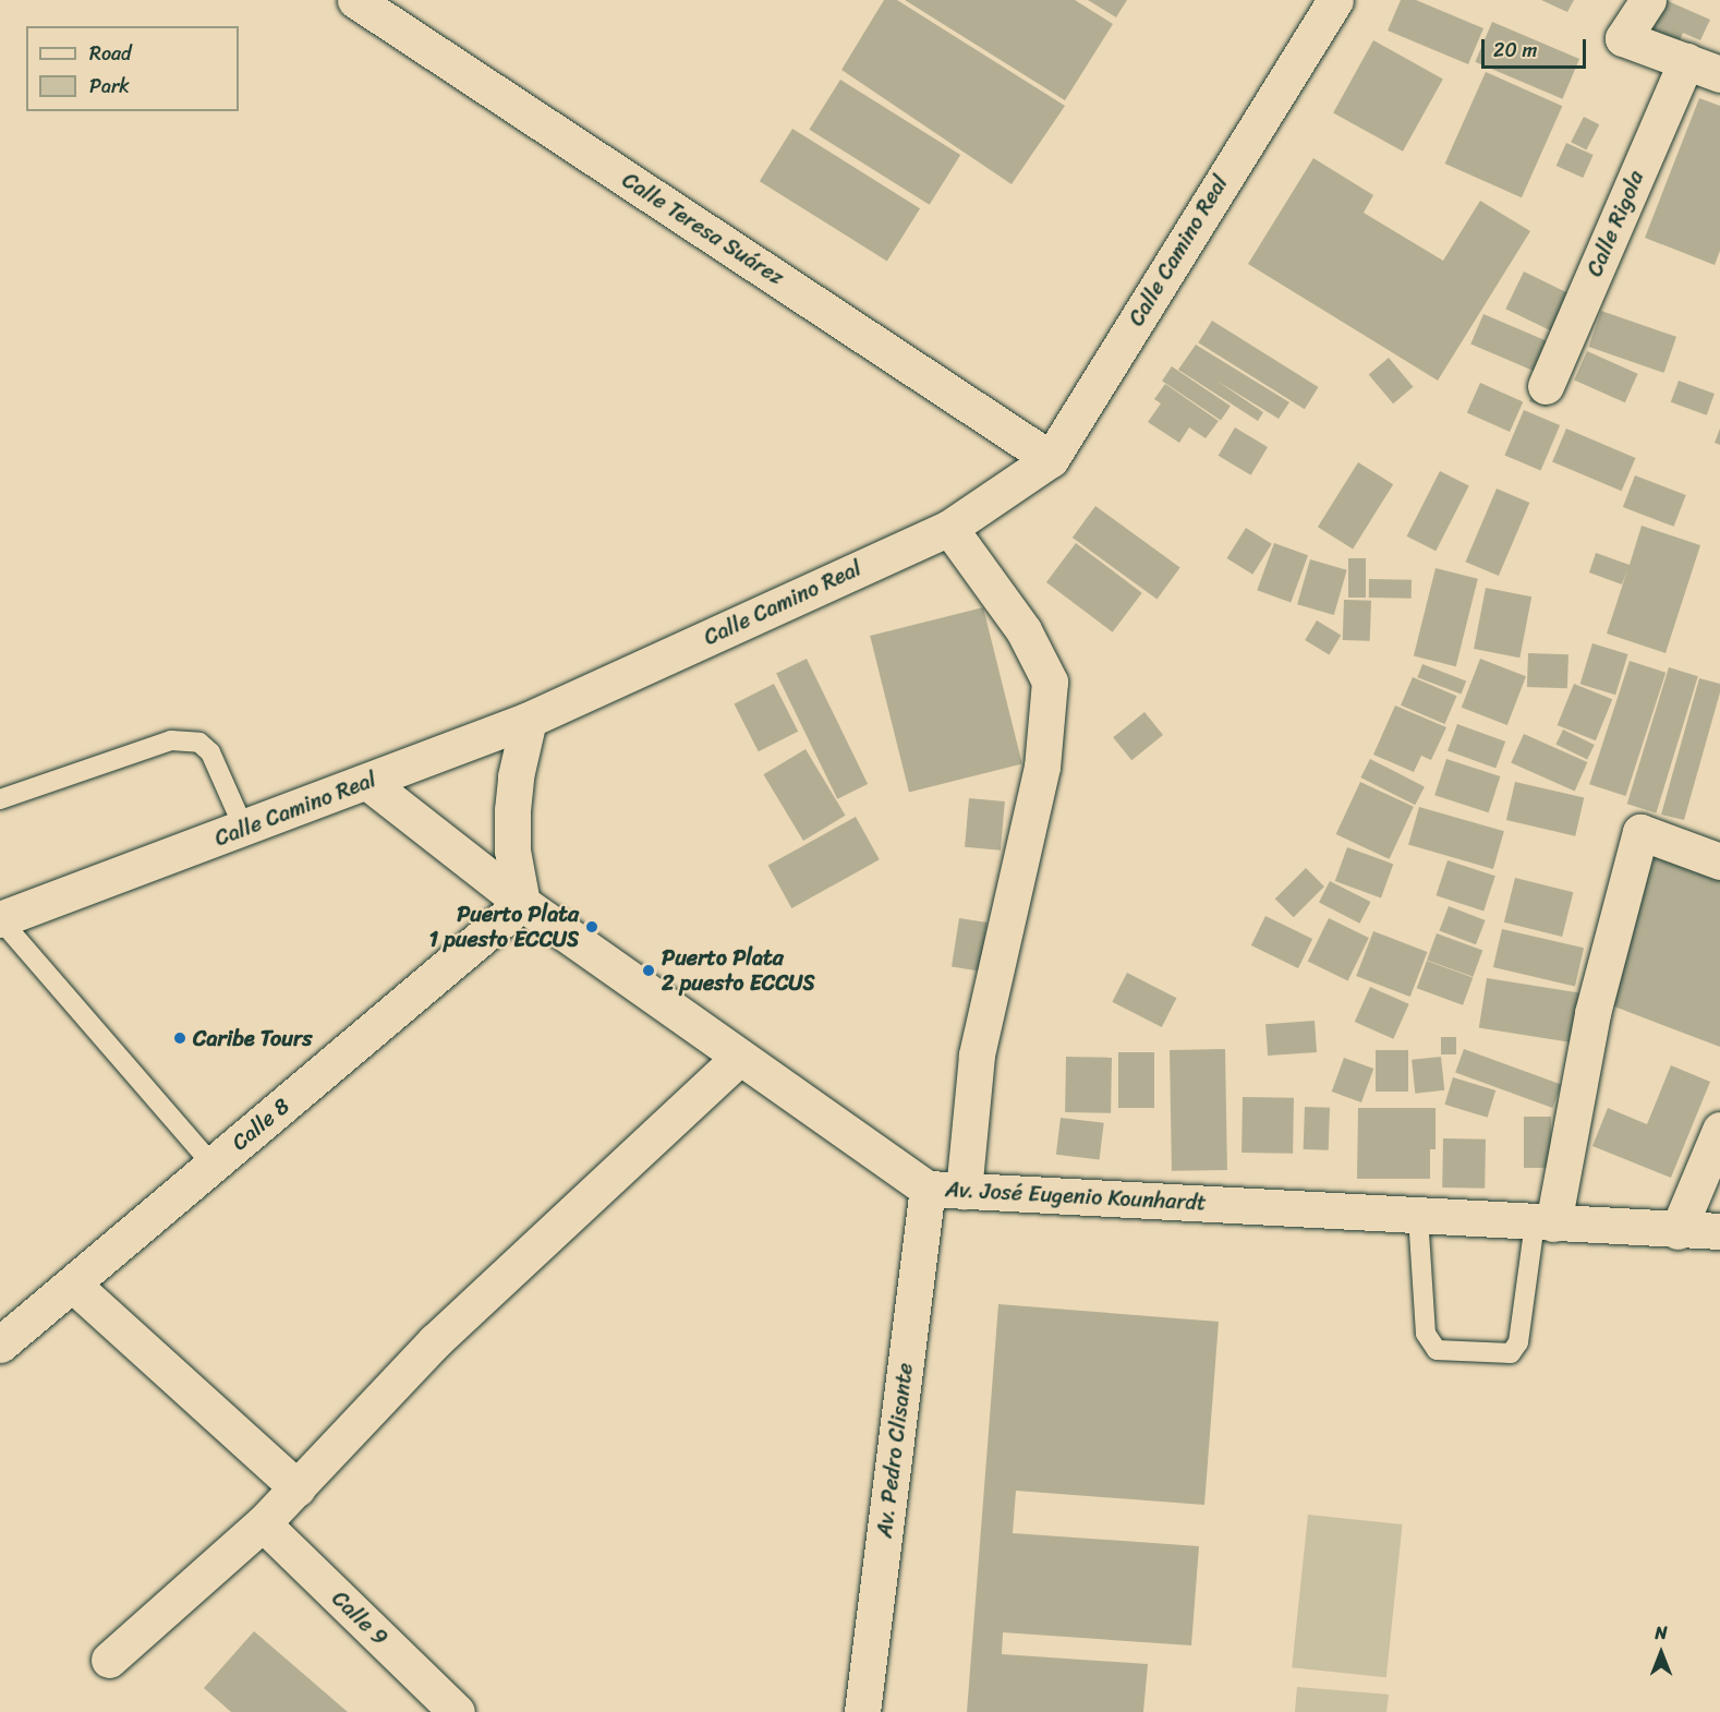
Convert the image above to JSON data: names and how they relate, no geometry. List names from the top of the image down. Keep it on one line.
{"streets":{"street":["Calle Rigola","Calle Teresa Suárez","Calle Camino Real","Calle 8","Av. José Eugenio Kounhardt","Av. Pedro Clisante","Calle 9"]},"crossings":[["Calle Teresa Suárez","Calle Camino Real"],["Calle Camino Real","Av. José Eugenio Kounhardt"],["Calle 8","Av. José Eugenio Kounhardt"],["Av. José Eugenio Kounhardt","Av. Pedro Clisante"]],"places":["Puerto Plata 1 puesto ECCUS","Puerto Plata 2 puesto ECCUS","Caribe Tours"],"legend":["Road","Park"],"scale_bar":"20 m","north":"top"}
